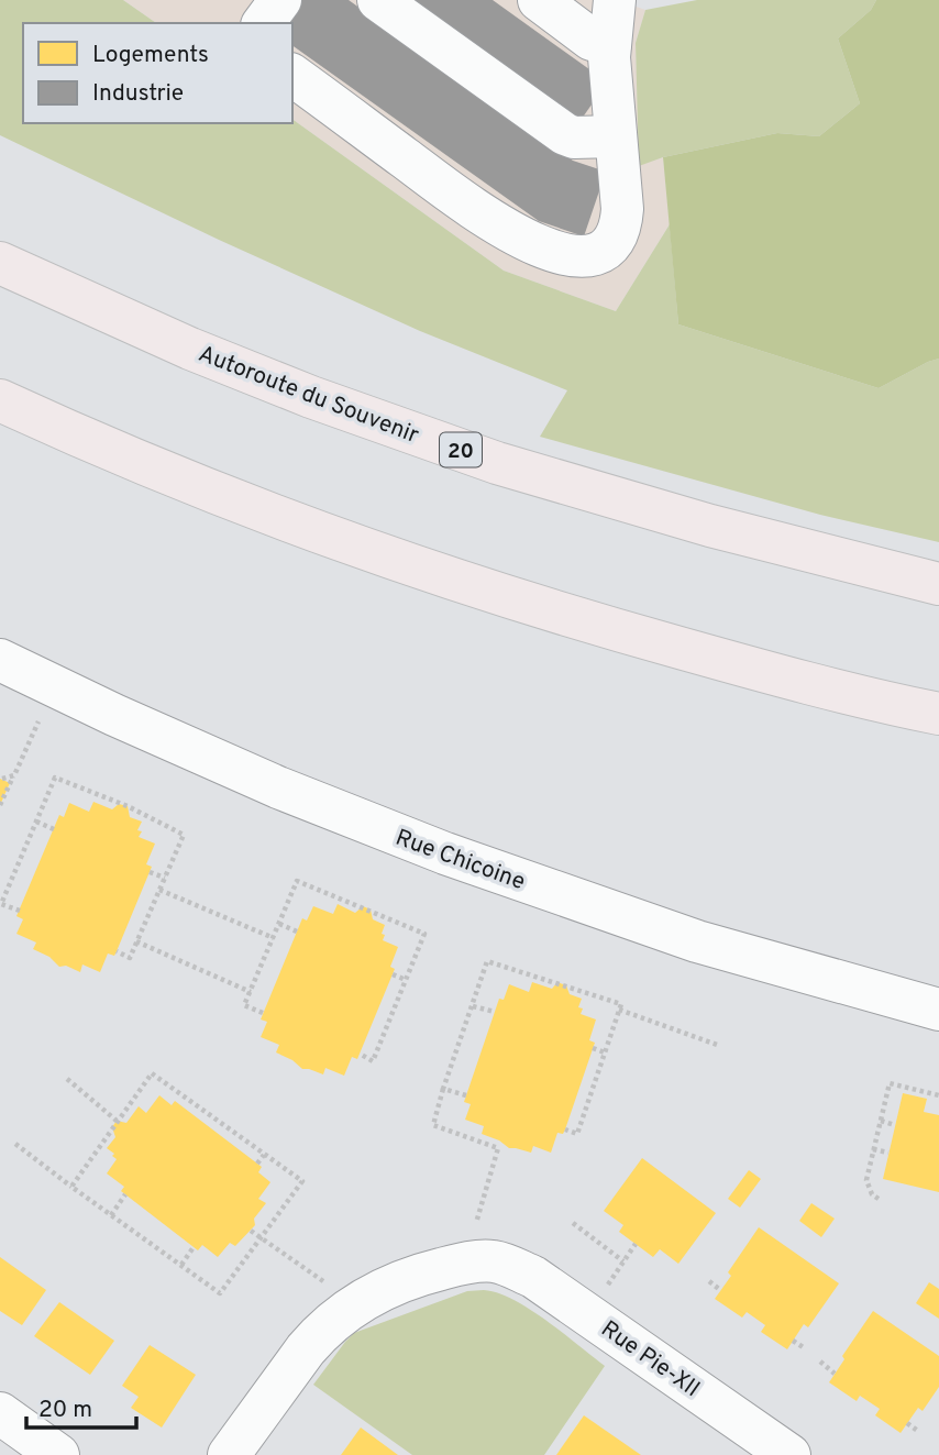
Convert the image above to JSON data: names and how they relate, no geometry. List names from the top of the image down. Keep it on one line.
{"streets":{"highway":["Autoroute du Souvenir","20"],"street":["Rue Chicoine","Rue Pie-XII"]},"legend":["Logements","Industrie"],"scale_bar":"20 m"}
